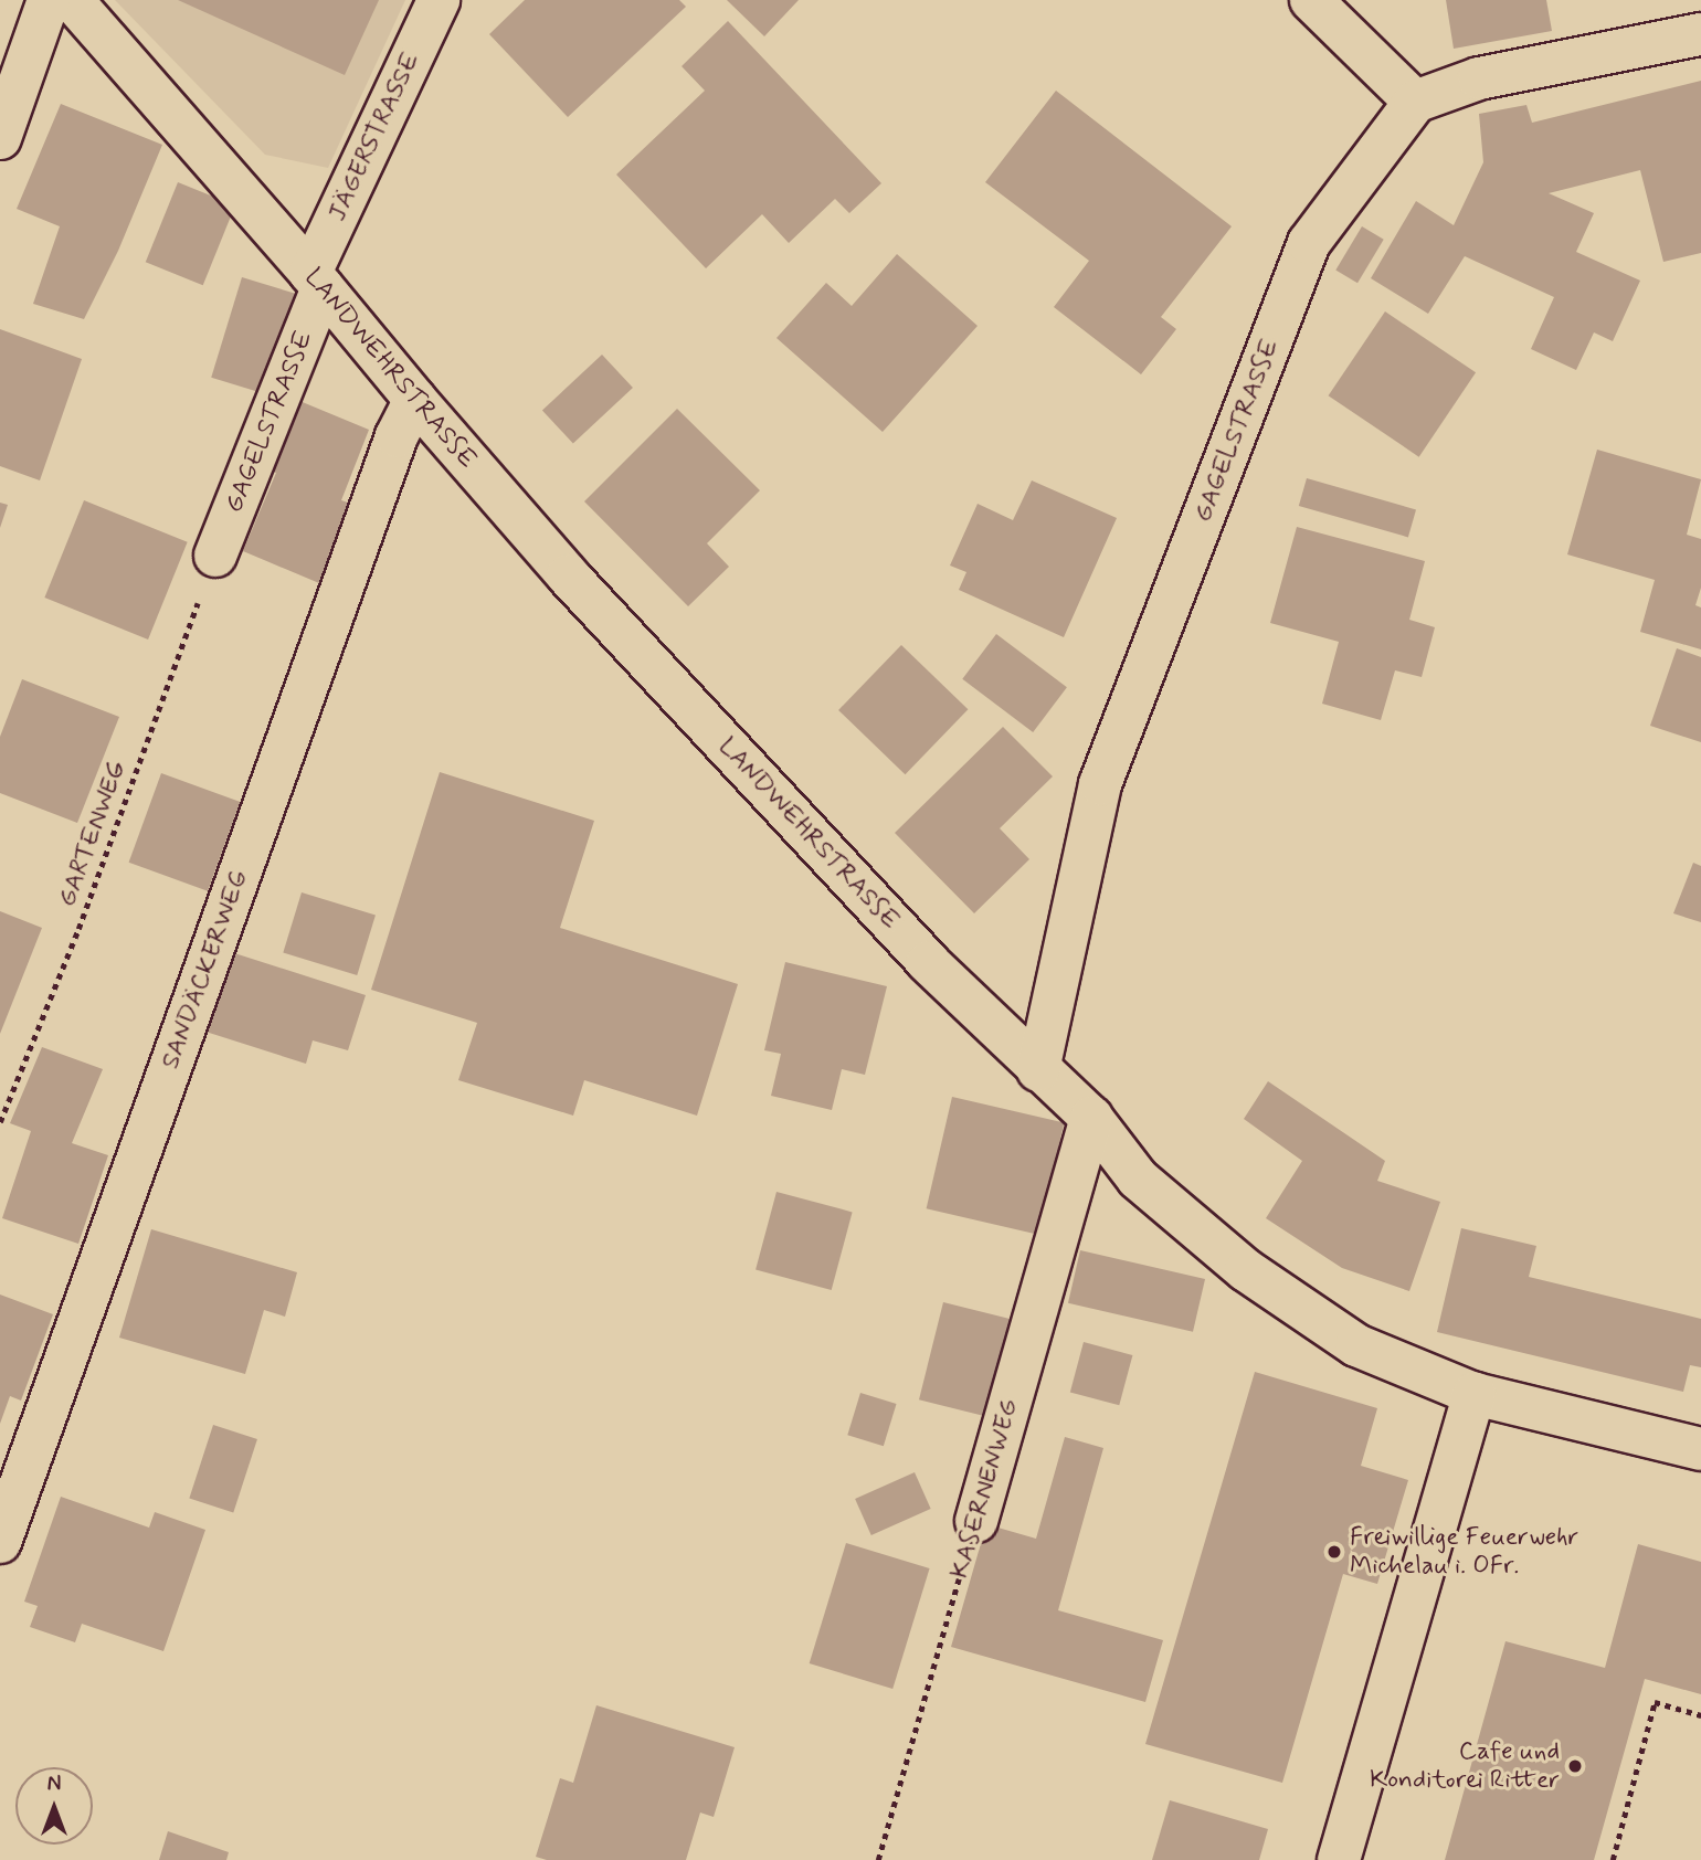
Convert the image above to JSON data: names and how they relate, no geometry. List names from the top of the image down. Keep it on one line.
{"streets":{"street":["JÄGERSTRASSE","LANDWEHRSTRASSE","GAGELSTRASSE","SANDÄCKERWEG","KASERNENWEG"],"path":["GARTENWEG"]},"crossings":[["JÄGERSTRASSE","LANDWEHRSTRASSE"],["JÄGERSTRASSE","GAGELSTRASSE"],["LANDWEHRSTRASSE","GAGELSTRASSE"],["LANDWEHRSTRASSE","SANDÄCKERWEG"],["LANDWEHRSTRASSE","KASERNENWEG"],["GAGELSTRASSE","GARTENWEG"]],"places":["Freiwillige Feuerwehr Michelau i. OFr.","Cafe und Konditorei Ritter"],"north":"top"}
